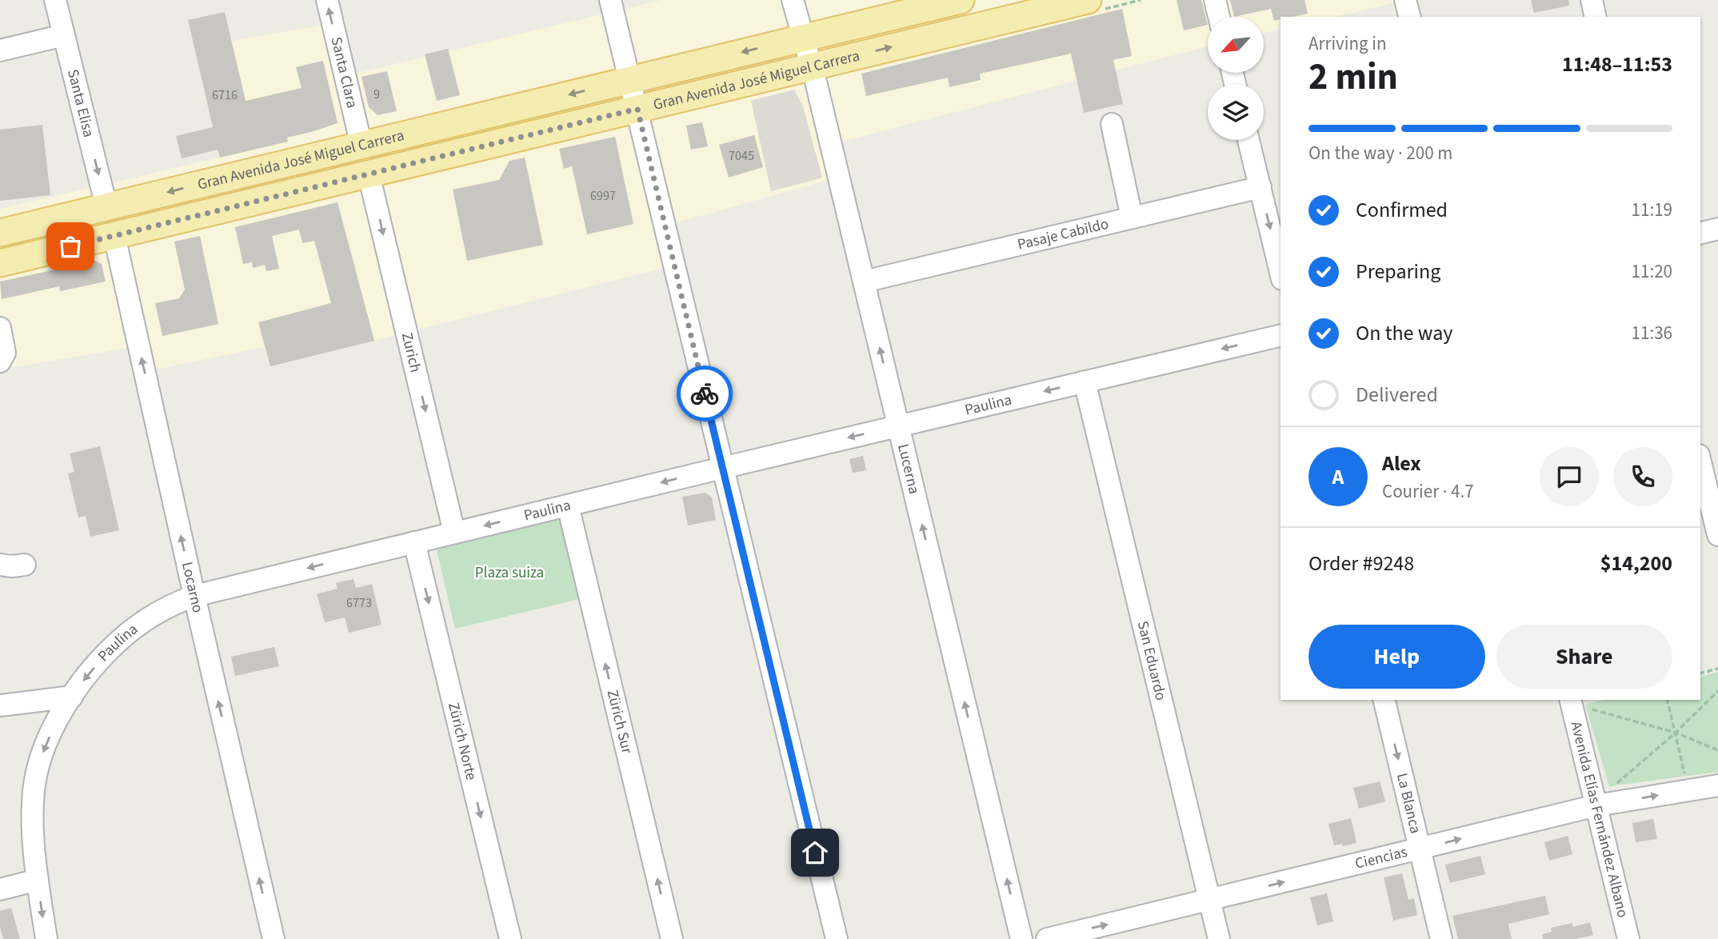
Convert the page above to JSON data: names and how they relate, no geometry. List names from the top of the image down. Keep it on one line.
{"streets":{"main road":["Gran Avenida José Miguel Carrera"],"street":["Santa Clara","Santa Elisa","Pasaje Cabildo","Zurich","Paulina","Lucerna","Locarno","San Eduardo","Zürich Sur","Zürich Norte","La Blanca","Avenida Elías Fernández Albano","Ciencias"]},"crossings":[["Santa Clara","Gran Avenida José Miguel Carrera"],["Gran Avenida José Miguel Carrera","Santa Elisa"],["Gran Avenida José Miguel Carrera","Zurich"],["Gran Avenida José Miguel Carrera","Lucerna"],["Gran Avenida José Miguel Carrera","Locarno"],["Pasaje Cabildo","Lucerna"],["Zurich","Paulina"],["Paulina","Lucerna"],["Paulina","Locarno"],["Paulina","San Eduardo"],["Paulina","Zürich Sur"],["Paulina","Zürich Norte"],["San Eduardo","Ciencias"],["La Blanca","Ciencias"],["Avenida Elías Fernández Albano","Ciencias"]],"one_way":["Santa Clara","Santa Elisa","Zurich","Paulina","Locarno","Zürich Norte","La Blanca","Ciencias"],"parks":["Plaza suiza"],"house_numbers":["9","6716","7045","6997","6773"],"north":"bottom left","page":{"heading":["2 min","Arriving in","11:48–11:53"],"panel":["Alex","Courier · 4.7","Order #9248","$14,200"],"bar":"On the way · 200 m","list":[["Confirmed","11:19"],["Preparing","11:20"],["On the way","11:36"],"Delivered"],"round":"A","buttons":["Help","Share"]}}
